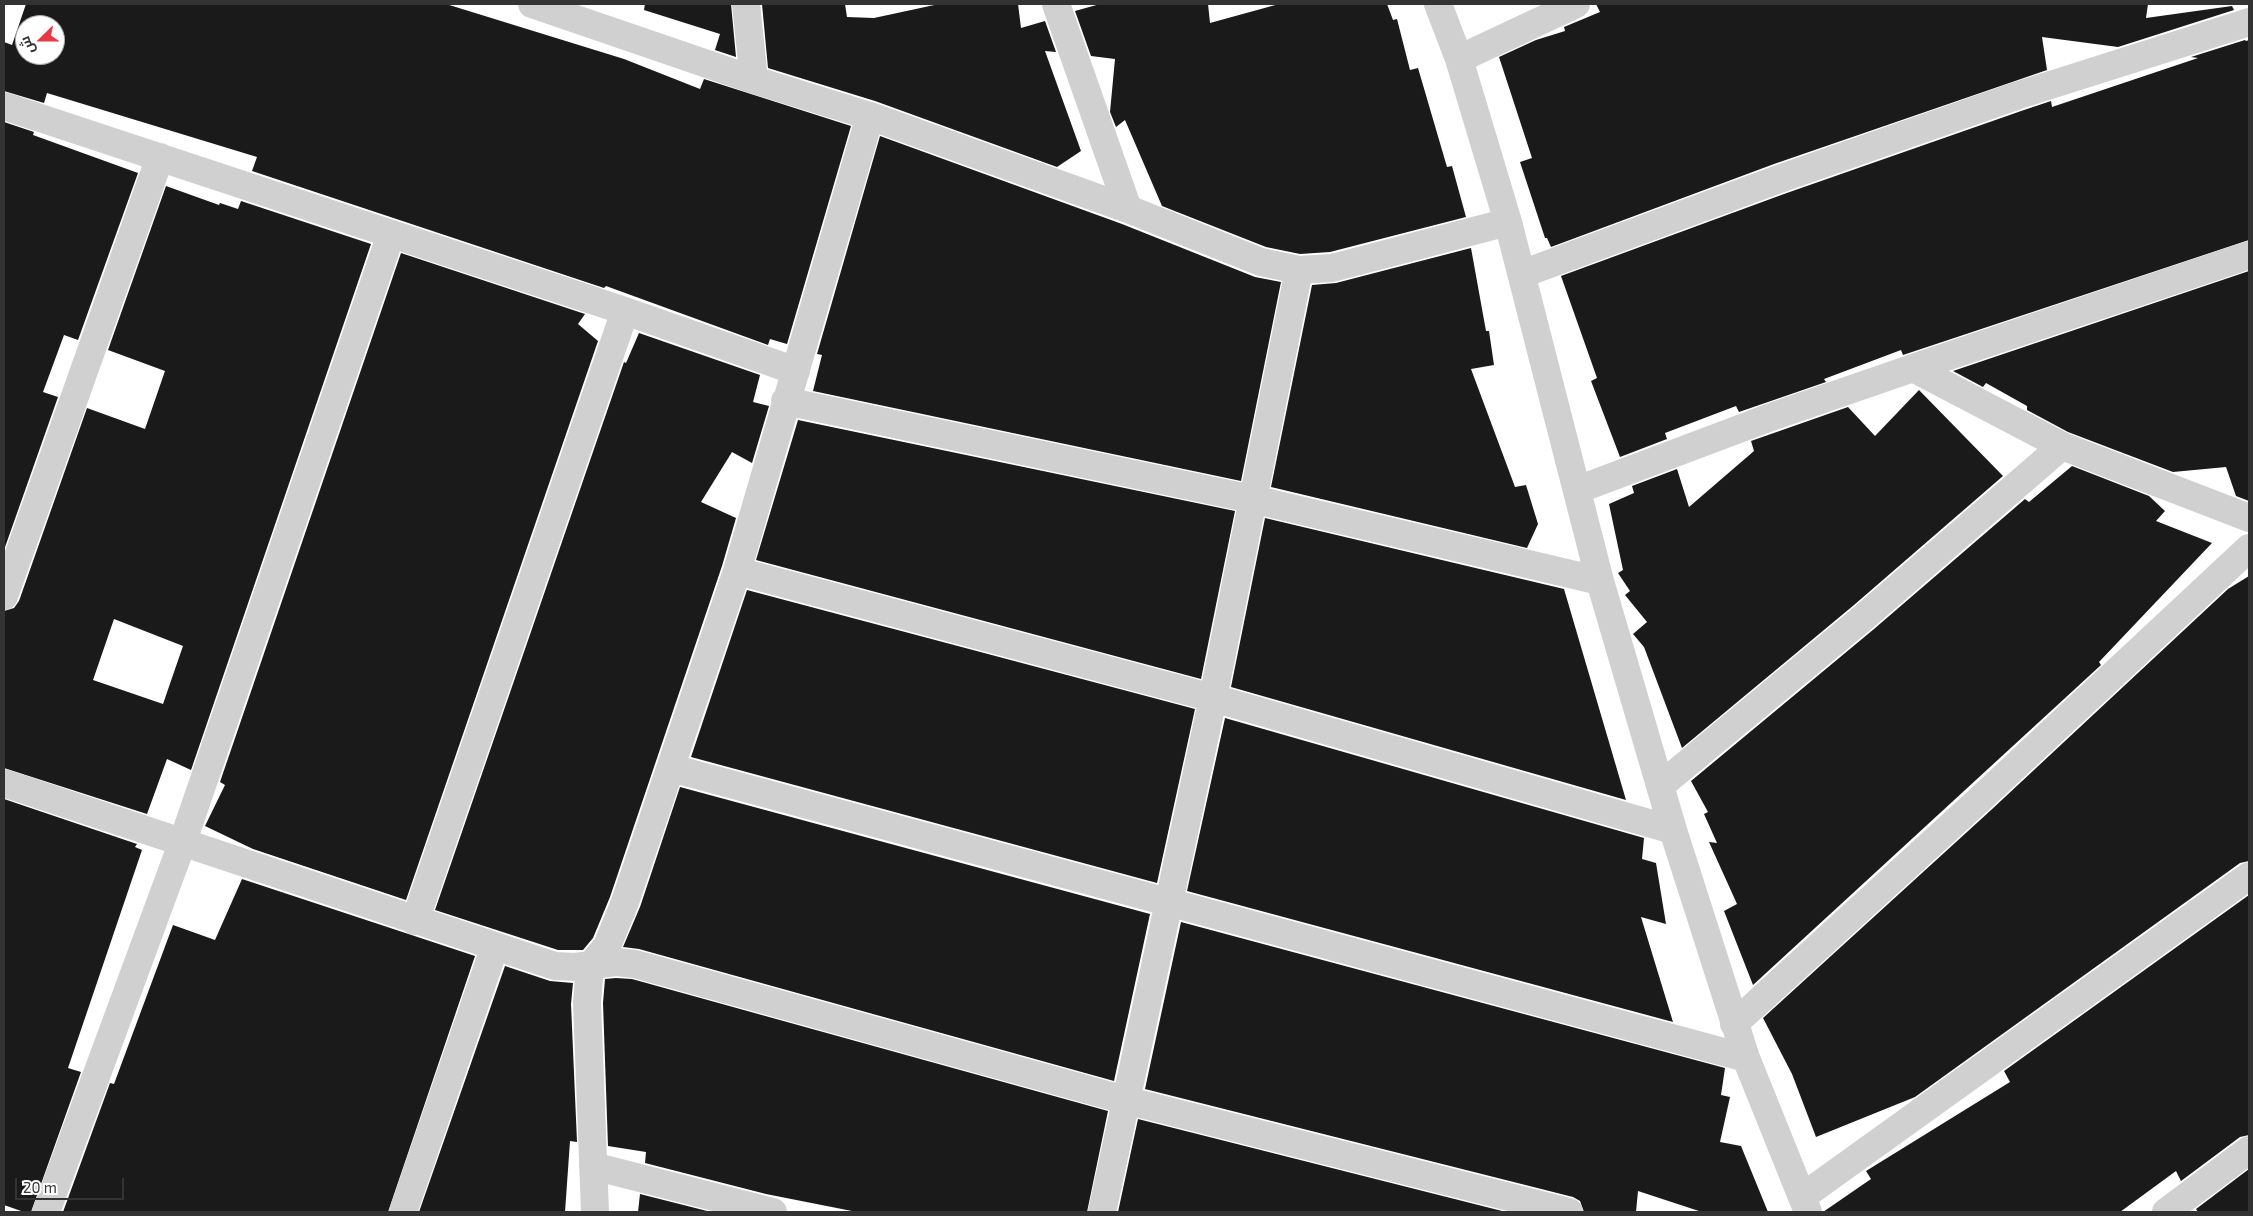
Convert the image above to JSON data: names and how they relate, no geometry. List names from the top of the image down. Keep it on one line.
{"scale_bar":"20 m","north":"left"}
